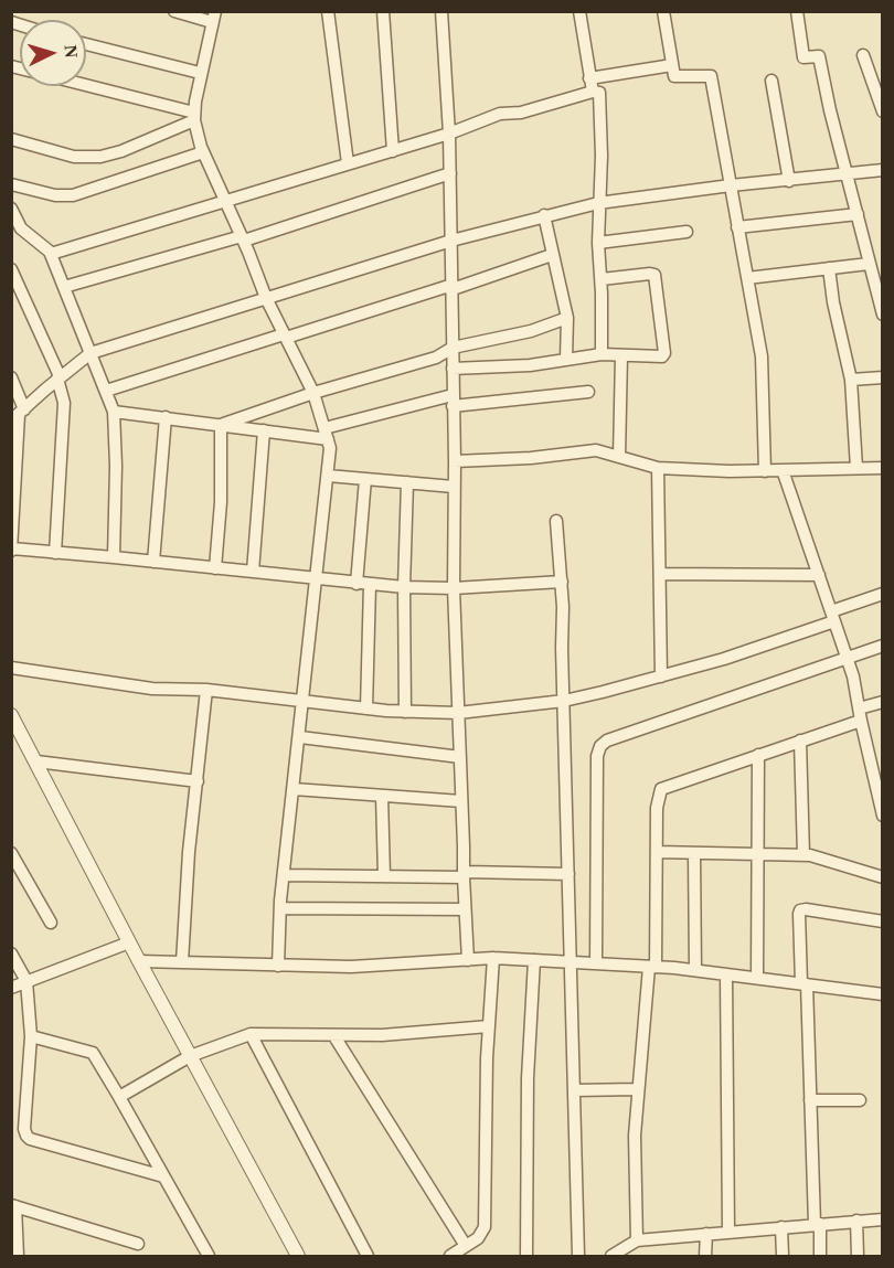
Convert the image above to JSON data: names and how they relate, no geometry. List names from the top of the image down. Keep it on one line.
{"north":"right"}
